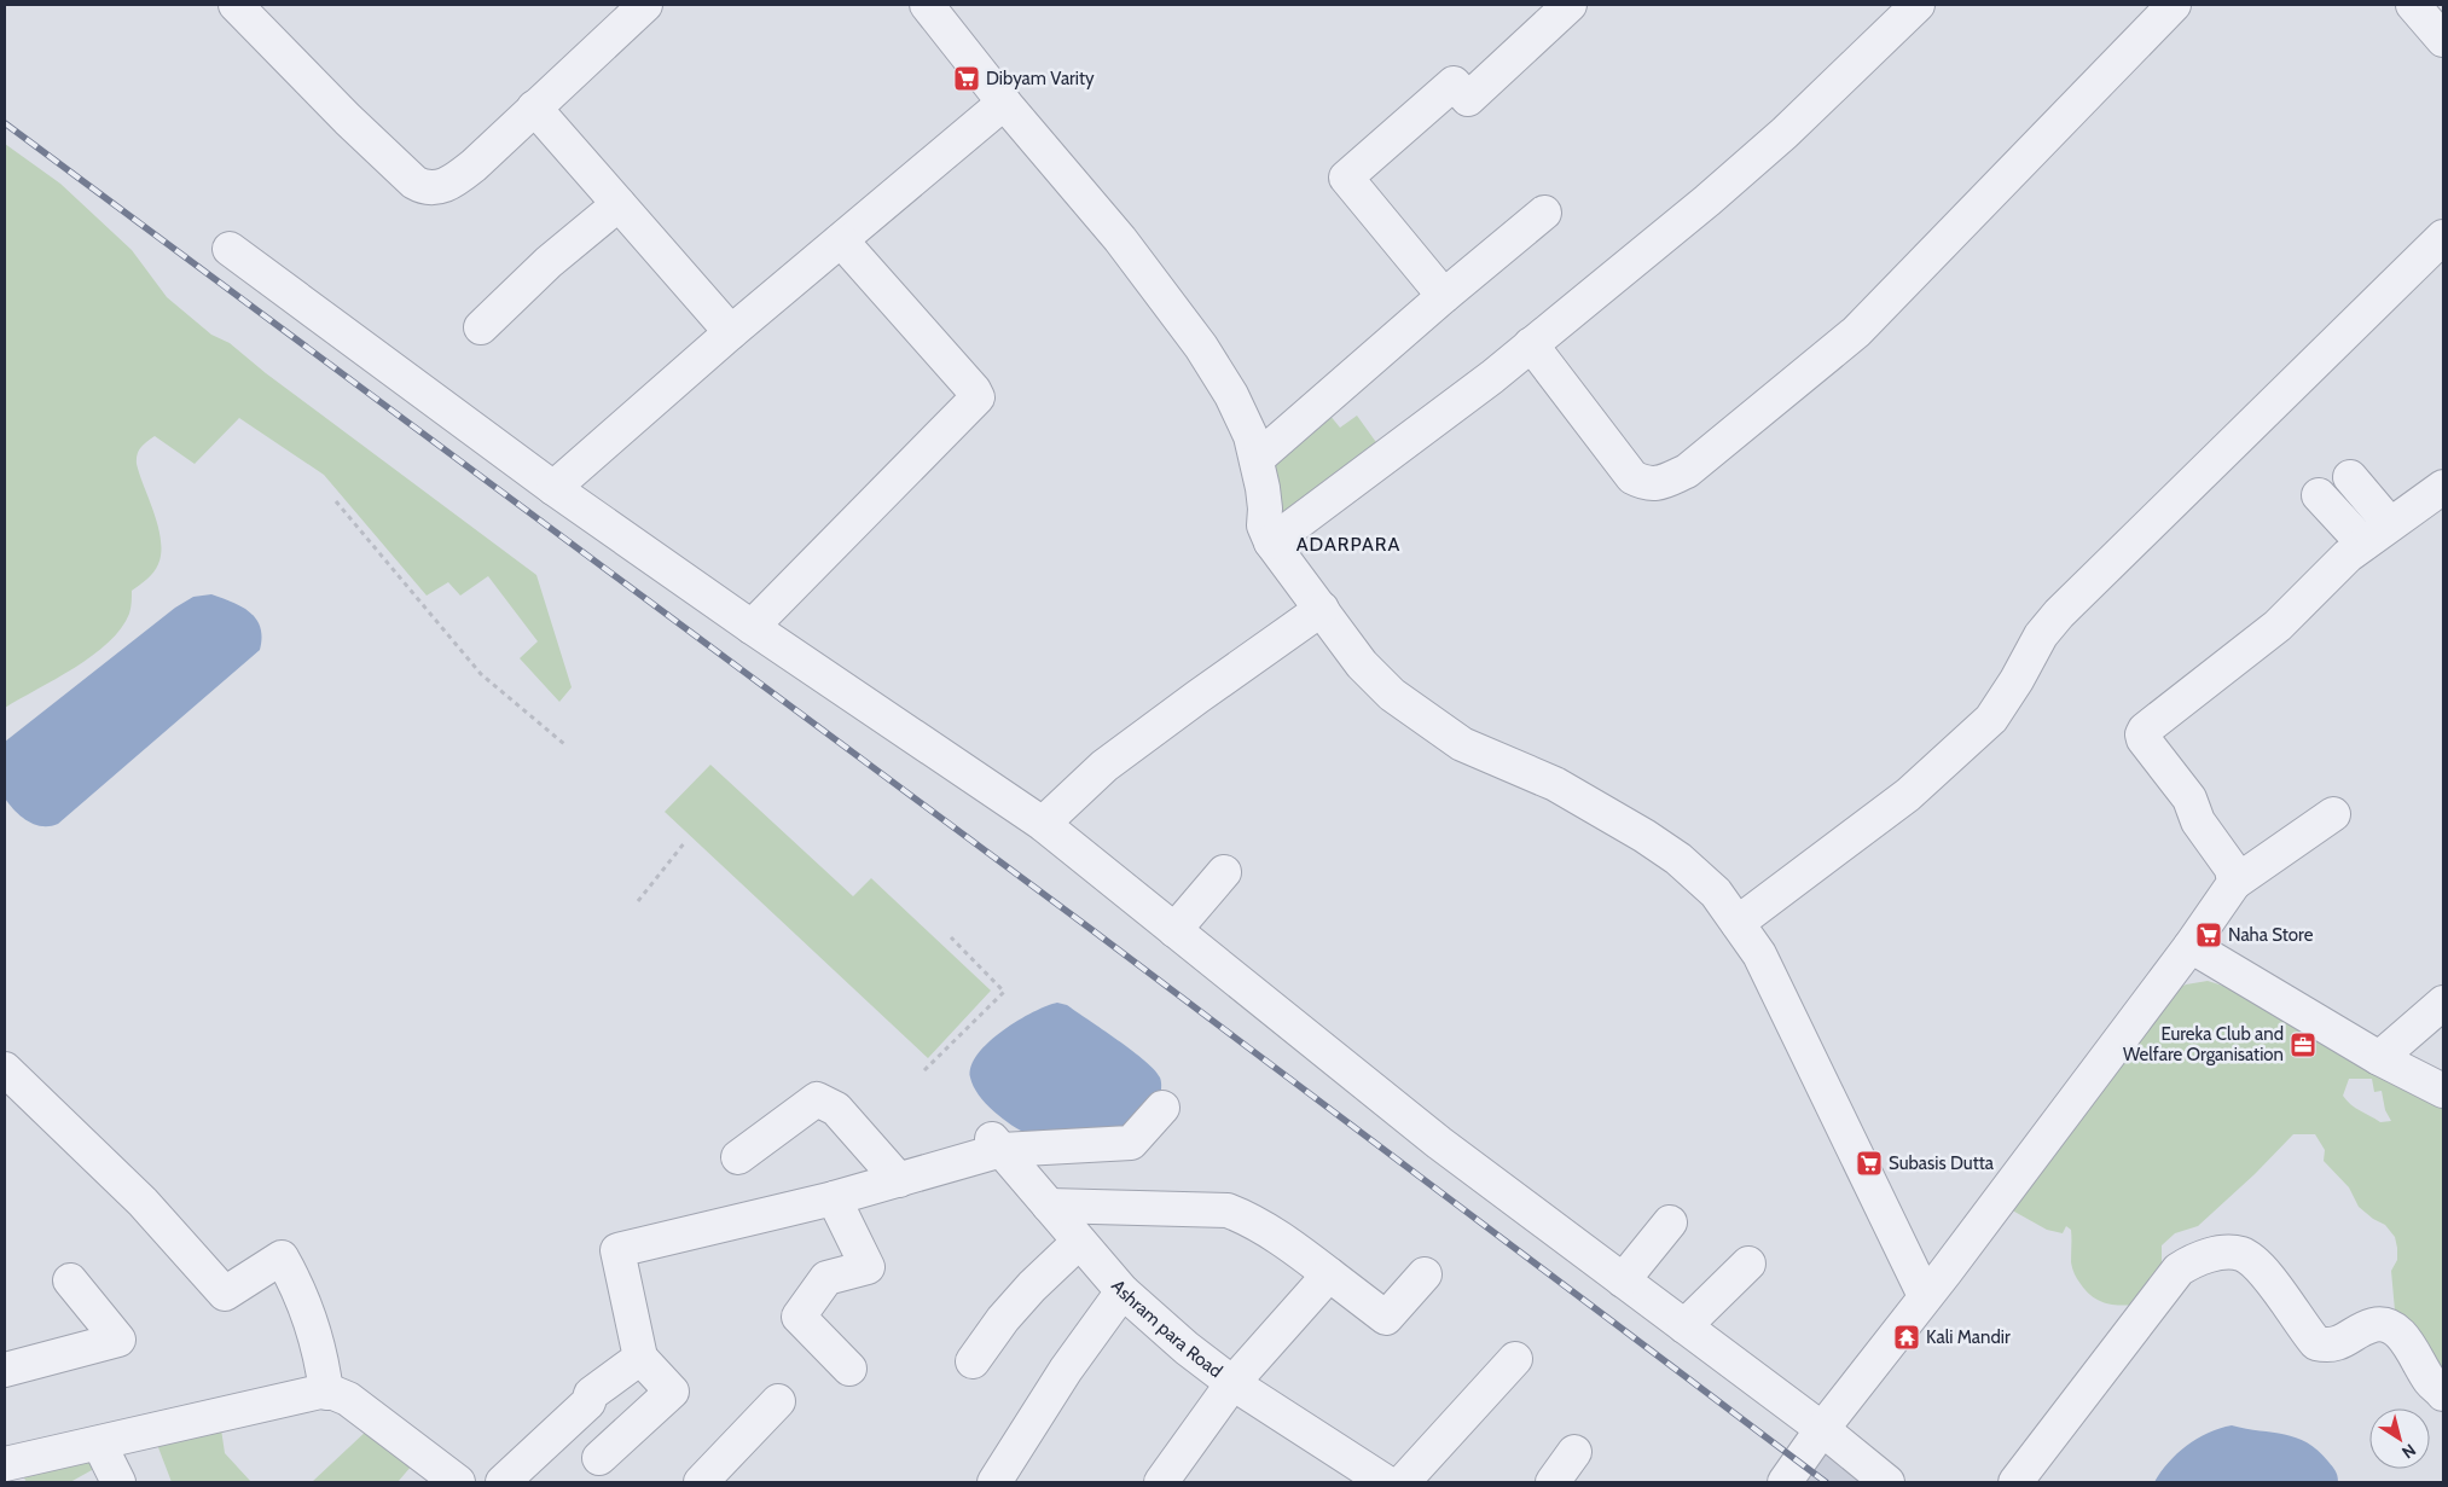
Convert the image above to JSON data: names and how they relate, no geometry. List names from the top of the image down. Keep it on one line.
{"streets":{"street":["Ashram para Road"]},"districts":["ADARPARA"],"places":{"supermarket":["Dibyam Varity","Naha Store","Subasis Dutta"],"office":["Eureka Club and Welfare Organisation"],"temple":["Kali Mandir"]},"north":"bottom right"}
